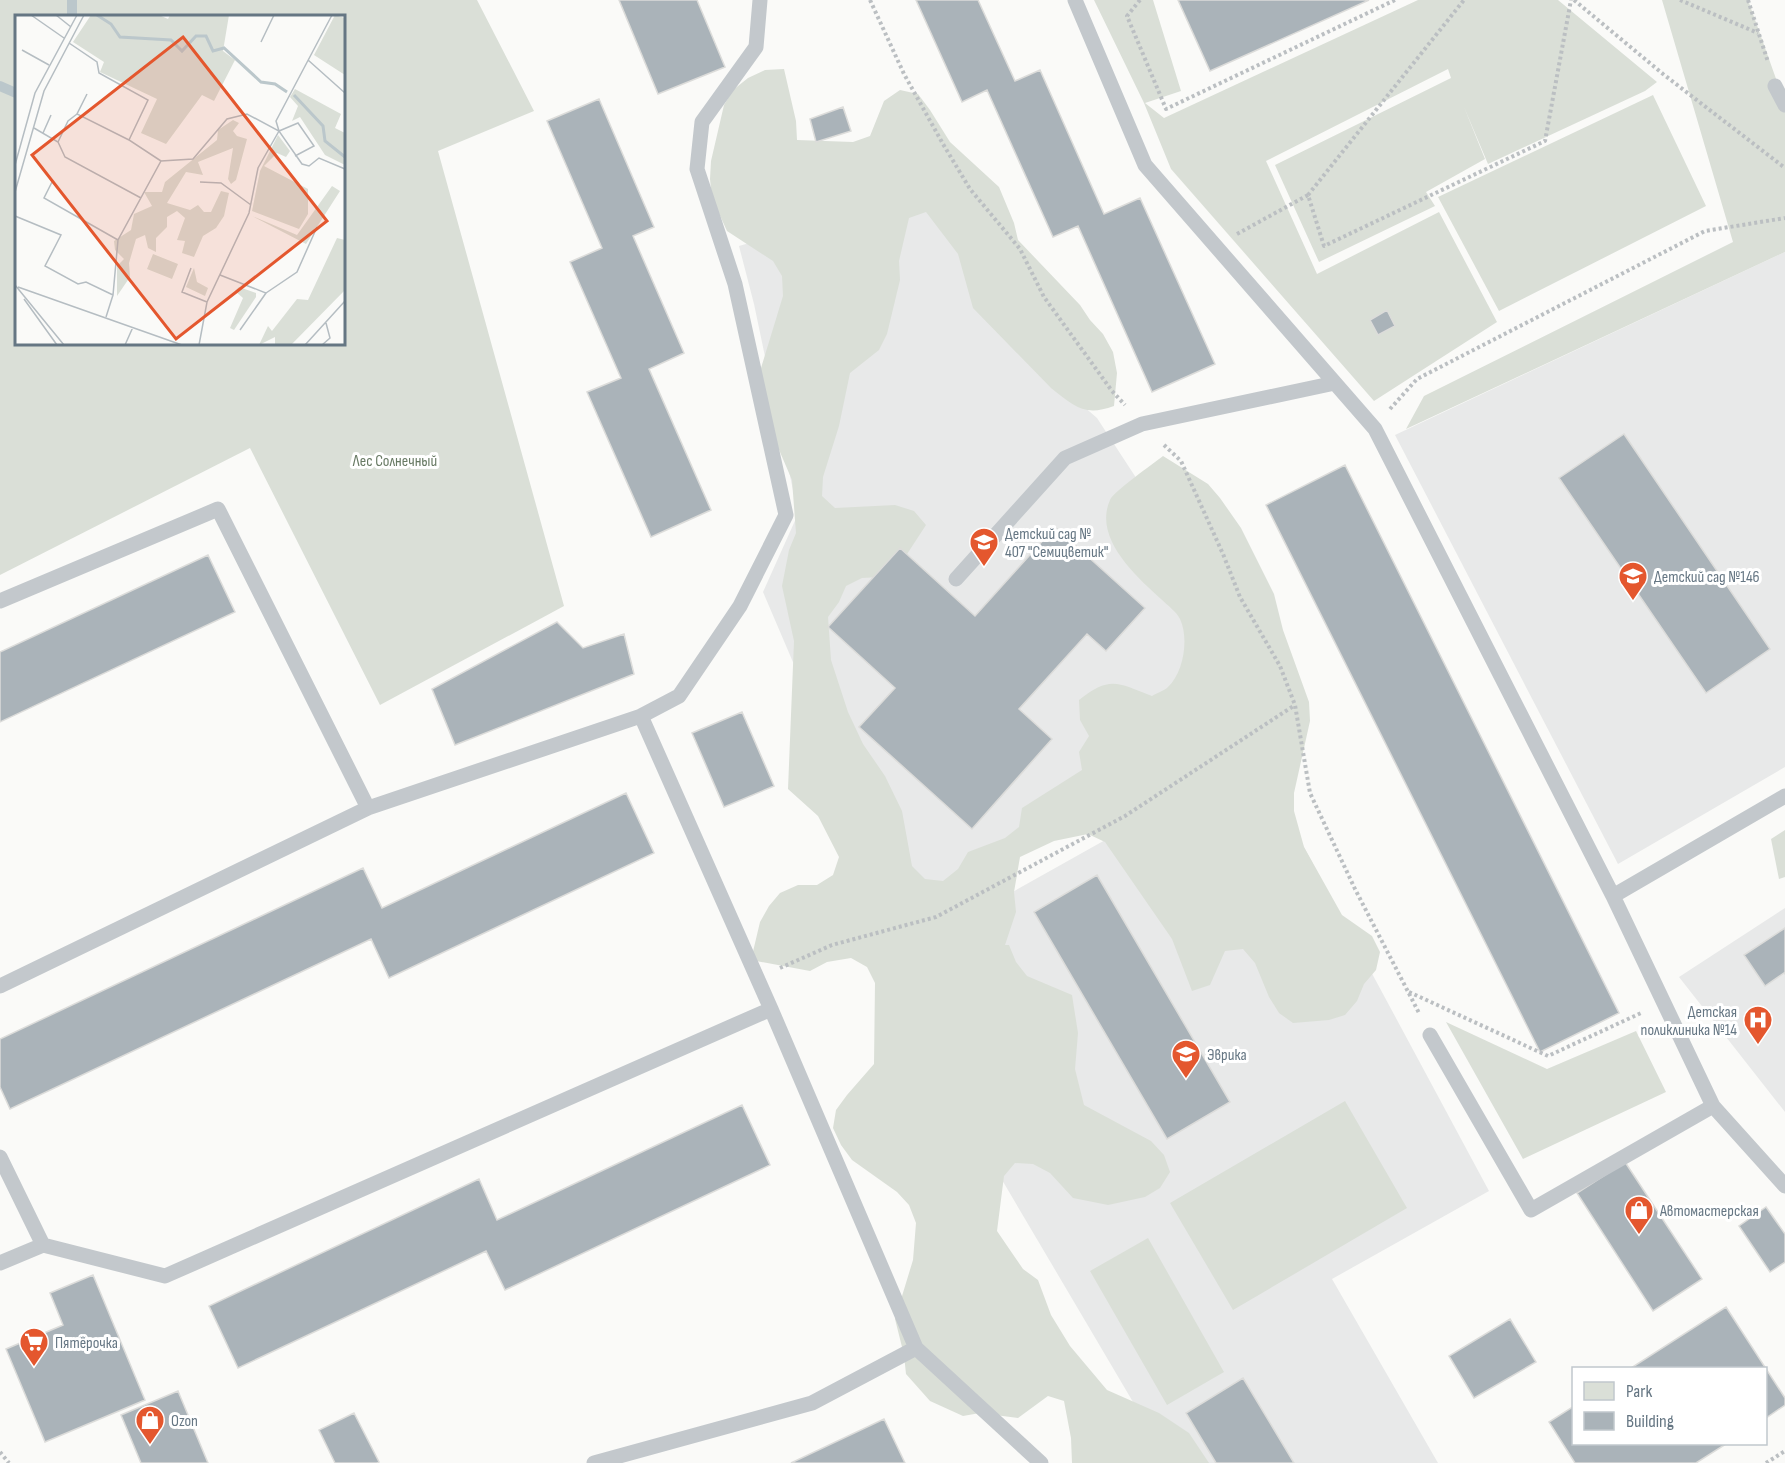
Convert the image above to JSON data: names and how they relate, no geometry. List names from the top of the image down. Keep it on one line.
{"parks":["Лес Солнечный"],"places":{"school or university":["Детский сад № 407 \"Семицветик\"","Детский сад №146","Эврика"],"hospital":["Детская поликлиника №14"],"shop":["Автомастерская","Ozon"],"supermarket":["Пятёрочка"]},"legend":["Park","Building"]}
